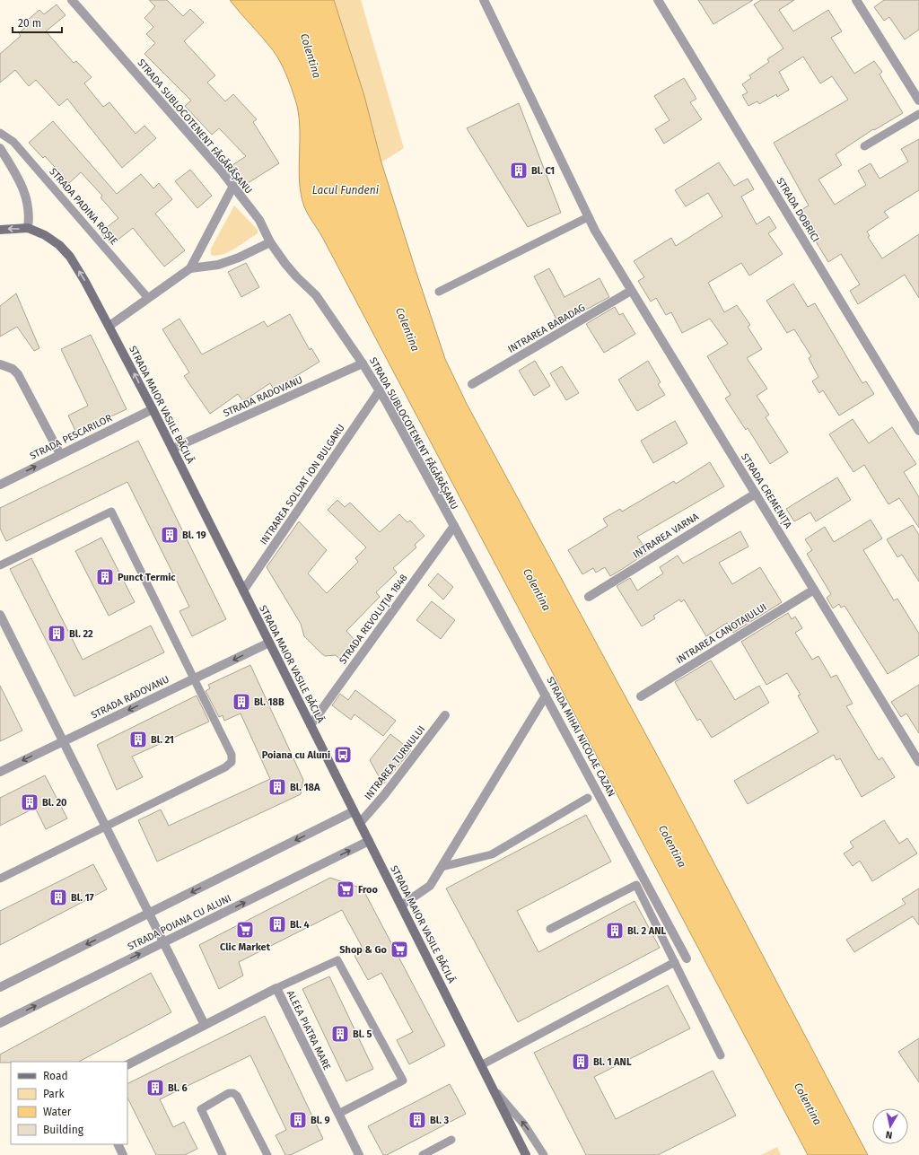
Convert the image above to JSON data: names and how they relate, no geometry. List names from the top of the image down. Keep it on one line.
{"streets":{"street":["STRADA SUBLOCOTENENT FĂGĂRĂȘANU","STRADA DOBRICI","INTRAREA BABADAG","STRADA RADOVANU","STRADA MAIOR VASILE BĂCILĂ","STRADA PESCARILOR","INTRAREA SOLDAT ION BULGARU","STRADA CREMENIȚA","INTRAREA VARNA","STRADA REVOLUȚIA 1848","INTRAREA CANOTAJULUI","STRADA MIHAI NICOLAE CAZAN","INTRAREA TURNULUI","STRADA POIANA CU ALUNI","ALEEA PIATRA MARE"],"lane":["STRADA PADINA ROȘIE"]},"crossings":[["STRADA SUBLOCOTENENT FĂGĂRĂȘANU","STRADA RADOVANU"],["STRADA SUBLOCOTENENT FĂGĂRĂȘANU","INTRAREA SOLDAT ION BULGARU"],["STRADA SUBLOCOTENENT FĂGĂRĂȘANU","STRADA REVOLUȚIA 1848"],["STRADA SUBLOCOTENENT FĂGĂRĂȘANU","STRADA MIHAI NICOLAE CAZAN"],["INTRAREA BABADAG","STRADA CREMENIȚA"],["STRADA RADOVANU","STRADA MAIOR VASILE BĂCILĂ"],["STRADA MAIOR VASILE BĂCILĂ","STRADA PESCARILOR"],["STRADA MAIOR VASILE BĂCILĂ","INTRAREA SOLDAT ION BULGARU"],["STRADA MAIOR VASILE BĂCILĂ","STRADA REVOLUȚIA 1848"],["STRADA MAIOR VASILE BĂCILĂ","INTRAREA TURNULUI"],["STRADA MAIOR VASILE BĂCILĂ","STRADA POIANA CU ALUNI"],["STRADA CREMENIȚA","INTRAREA VARNA"],["STRADA CREMENIȚA","INTRAREA CANOTAJULUI"],["STRADA REVOLUȚIA 1848","STRADA MIHAI NICOLAE CAZAN"]],"one_way":["STRADA RADOVANU","STRADA PESCARILOR"],"water":["Colentina","Lacul Fundeni"],"places":{"building":["Bl. C1","Bl. 19","Punct Termic","Bl. 22","Bl. 18B","Bl. 21","Bl. 18A","Bl. 20","Bl. 17","Bl. 4","Bl. 2 ANL","Bl. 5","Bl. 1 ANL","Bl. 6","Bl. 9","Bl. 3"],"bus stop":["Poiana cu Aluni"],"supermarket":["Froo","Clic Market","Shop & Go"]},"legend":["Road","Park","Water","Building"],"scale_bar":"20 m","north":"bottom"}
